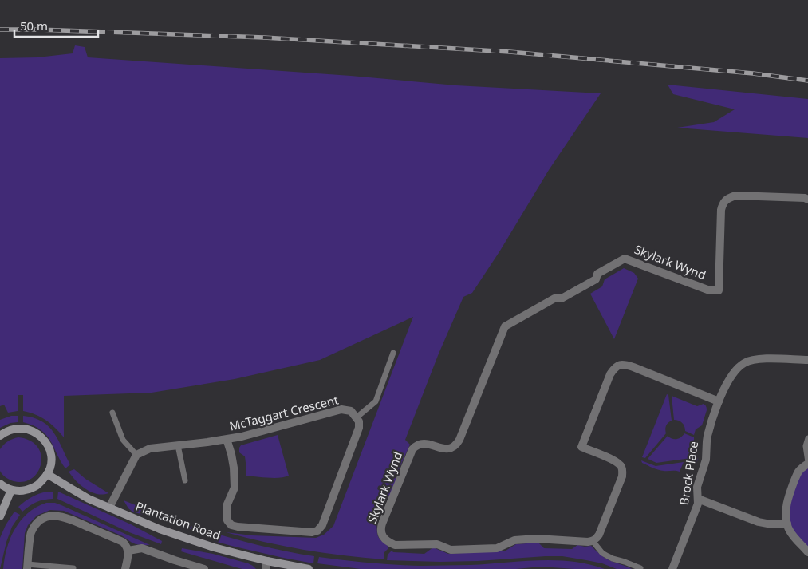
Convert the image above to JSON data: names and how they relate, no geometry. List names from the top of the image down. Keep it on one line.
{"streets":{"street":["Skylark Wynd","McTaggart Crescent","Brock Place","Plantation Road"]},"scale_bar":"50 m"}
